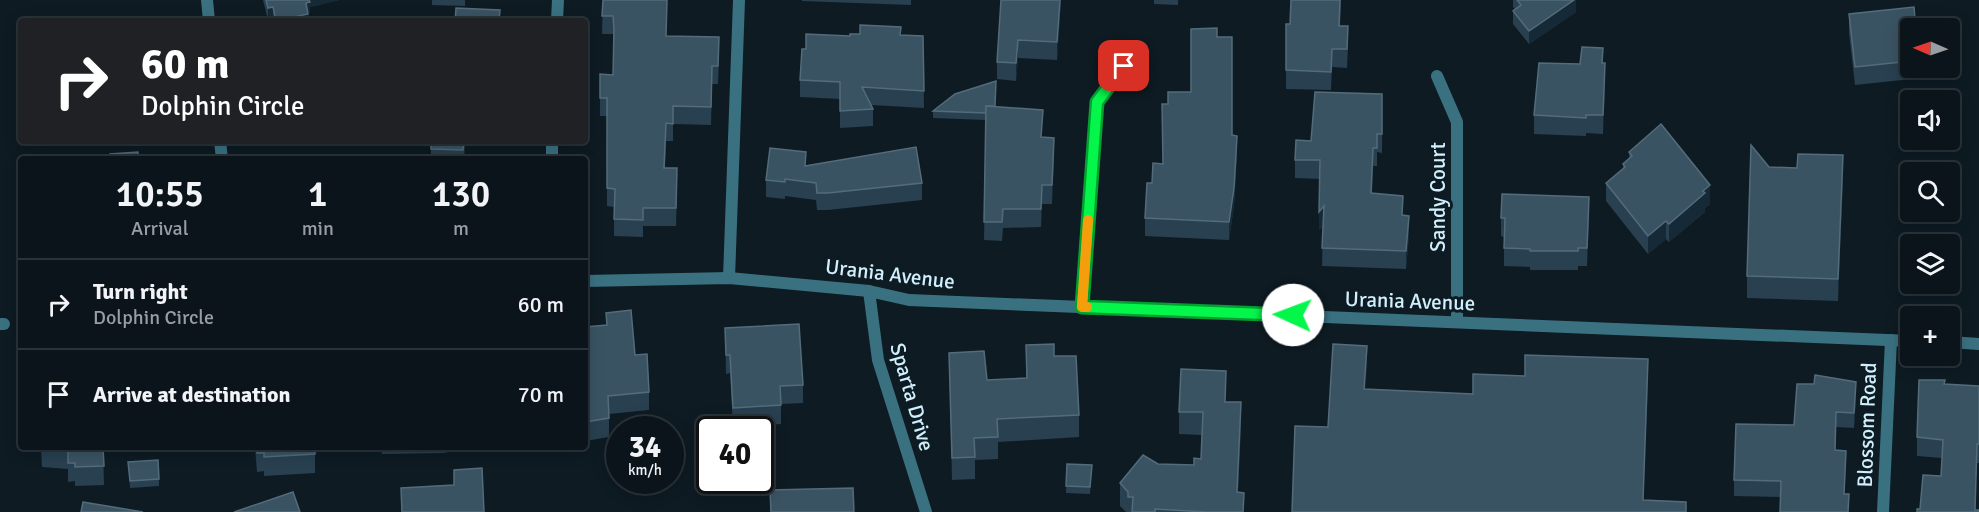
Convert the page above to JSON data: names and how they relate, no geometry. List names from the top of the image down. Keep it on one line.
{"streets":{"street":["Sandy Court","Urania Avenue","Sparta Drive","Blossom Road"]},"crossings":[["Sandy Court","Urania Avenue"],["Urania Avenue","Sparta Drive"],["Urania Avenue","Blossom Road"]],"north":"left","page":{"map_buttons":"+","turn":["60 m","Dolphin Circle"],"eta":["10:55","Arrival","1","min","130","m"],"list":[{"name":"Turn right","note":"Dolphin Circle","value":"60 m"},{"name":"Arrive at destination","value":"70 m"}],"speed":"34 km/h","limit":"40"}}
